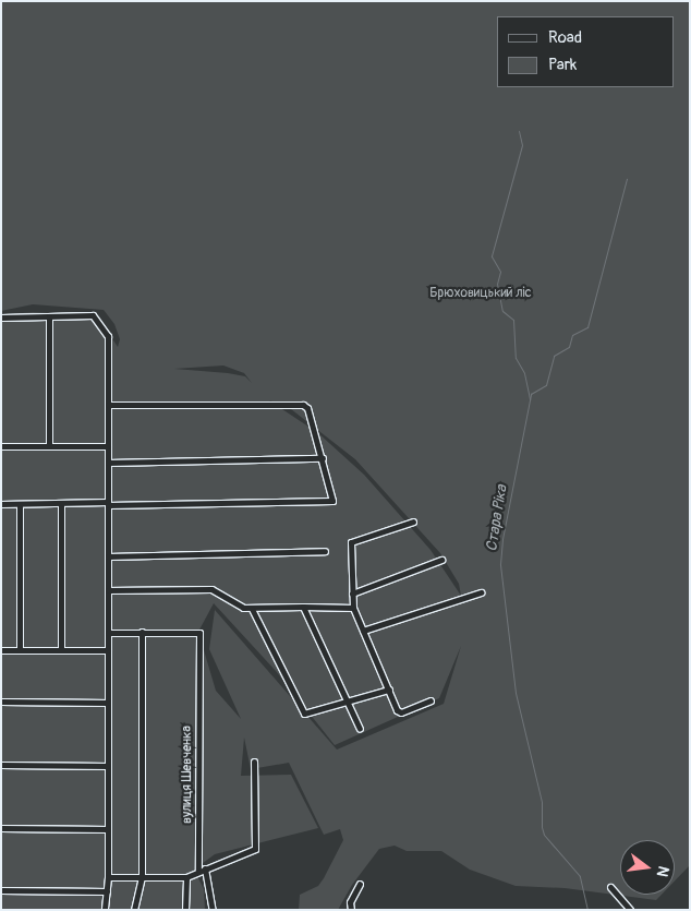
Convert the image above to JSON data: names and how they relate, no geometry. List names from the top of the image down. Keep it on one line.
{"streets":{"street":["вулиця Шевченка"]},"water":["Стара Ріка"],"parks":["Брюховицький ліс"],"legend":["Road","Park"],"north":"right"}
